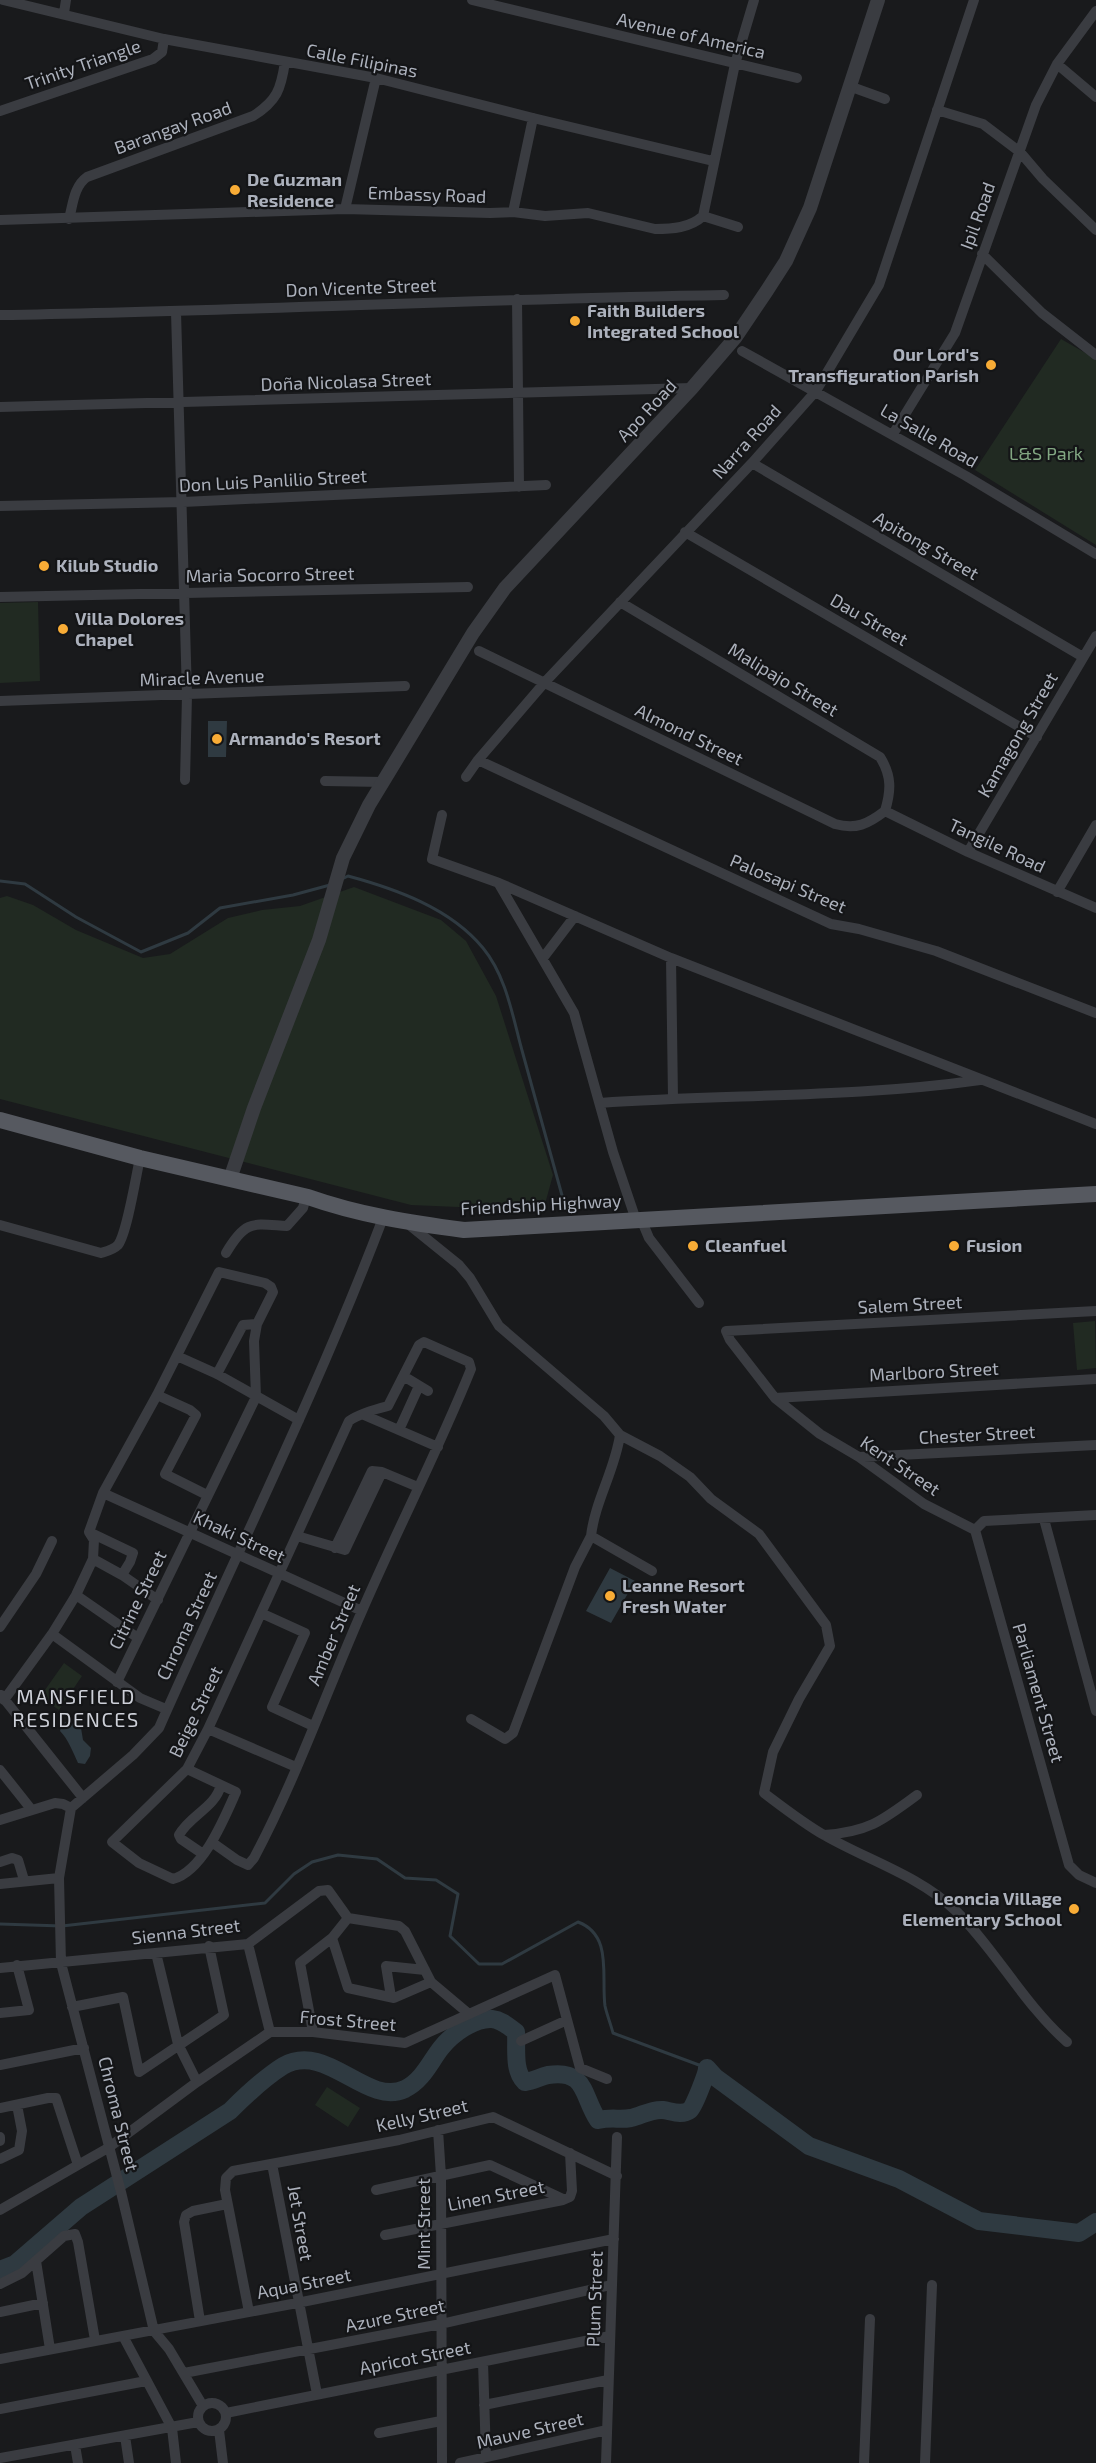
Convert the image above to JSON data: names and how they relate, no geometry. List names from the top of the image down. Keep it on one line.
{"streets":{"main road":["Friendship Highway"],"street":["Avenue of America","Calle Filipinas","Trinity Triangle","Barangay Road","Embassy Road","Ipil Road","Don Vicente Street","Doña Nicolasa Street","Apo Road","La Salle Road","Narra Road","Don Luis Panlilio Street","Apitong Street","Maria Socorro Street","Dau Street","Miracle Avenue","Malipajo Street","Almond Street","Kamagong Street","Tangile Road","Palosapi Street","Salem Street","Marlboro Street","Chester Street","Kent Street","Khaki Street","Citrine Street","Chroma Street","Amber Street","Parliament Street","Beige Street","Sienna Street","Frost Street","Kelly Street","Linen Street","Jet Street","Mint Street","Aqua Street","Plum Street","Azure Street","Apricot Street","Mauve Street"]},"crossings":[["Calle Filipinas","Trinity Triangle"],["Calle Filipinas","Barangay Road"],["Barangay Road","Embassy Road"],["Ipil Road","La Salle Road"],["Doña Nicolasa Street","Apo Road"],["Apo Road","Friendship Highway"],["La Salle Road","Narra Road"],["Narra Road","Apitong Street"],["Narra Road","Dau Street"],["Narra Road","Malipajo Street"],["Narra Road","Almond Street"],["Narra Road","Palosapi Street"],["Apitong Street","Kamagong Street"],["Dau Street","Kamagong Street"],["Malipajo Street","Almond Street"],["Malipajo Street","Tangile Road"],["Almond Street","Tangile Road"],["Kamagong Street","Tangile Road"],["Friendship Highway","Chroma Street"],["Salem Street","Kent Street"],["Marlboro Street","Kent Street"],["Chester Street","Kent Street"],["Kent Street","Parliament Street"],["Khaki Street","Citrine Street"],["Khaki Street","Chroma Street"],["Khaki Street","Amber Street"],["Khaki Street","Beige Street"],["Chroma Street","Sienna Street"],["Chroma Street","Aqua Street"],["Chroma Street","Azure Street"],["Chroma Street","Apricot Street"],["Amber Street","Beige Street"],["Kelly Street","Linen Street"],["Kelly Street","Jet Street"],["Kelly Street","Mint Street"],["Kelly Street","Plum Street"],["Linen Street","Mint Street"],["Jet Street","Aqua Street"],["Jet Street","Azure Street"],["Jet Street","Apricot Street"],["Mint Street","Aqua Street"],["Mint Street","Azure Street"],["Mint Street","Apricot Street"],["Aqua Street","Plum Street"],["Plum Street","Azure Street"],["Plum Street","Apricot Street"],["Plum Street","Mauve Street"]],"districts":["MANSFIELD RESIDENCES"],"parks":["L&S Park"],"places":["De Guzman Residence","Faith Builders Integrated School","Our Lord's Transfiguration Parish","Kilub Studio","Villa Dolores Chapel","Armando's Resort","Cleanfuel","Fusion","Leanne Resort Fresh Water","Leoncia Village Elementary School"]}
